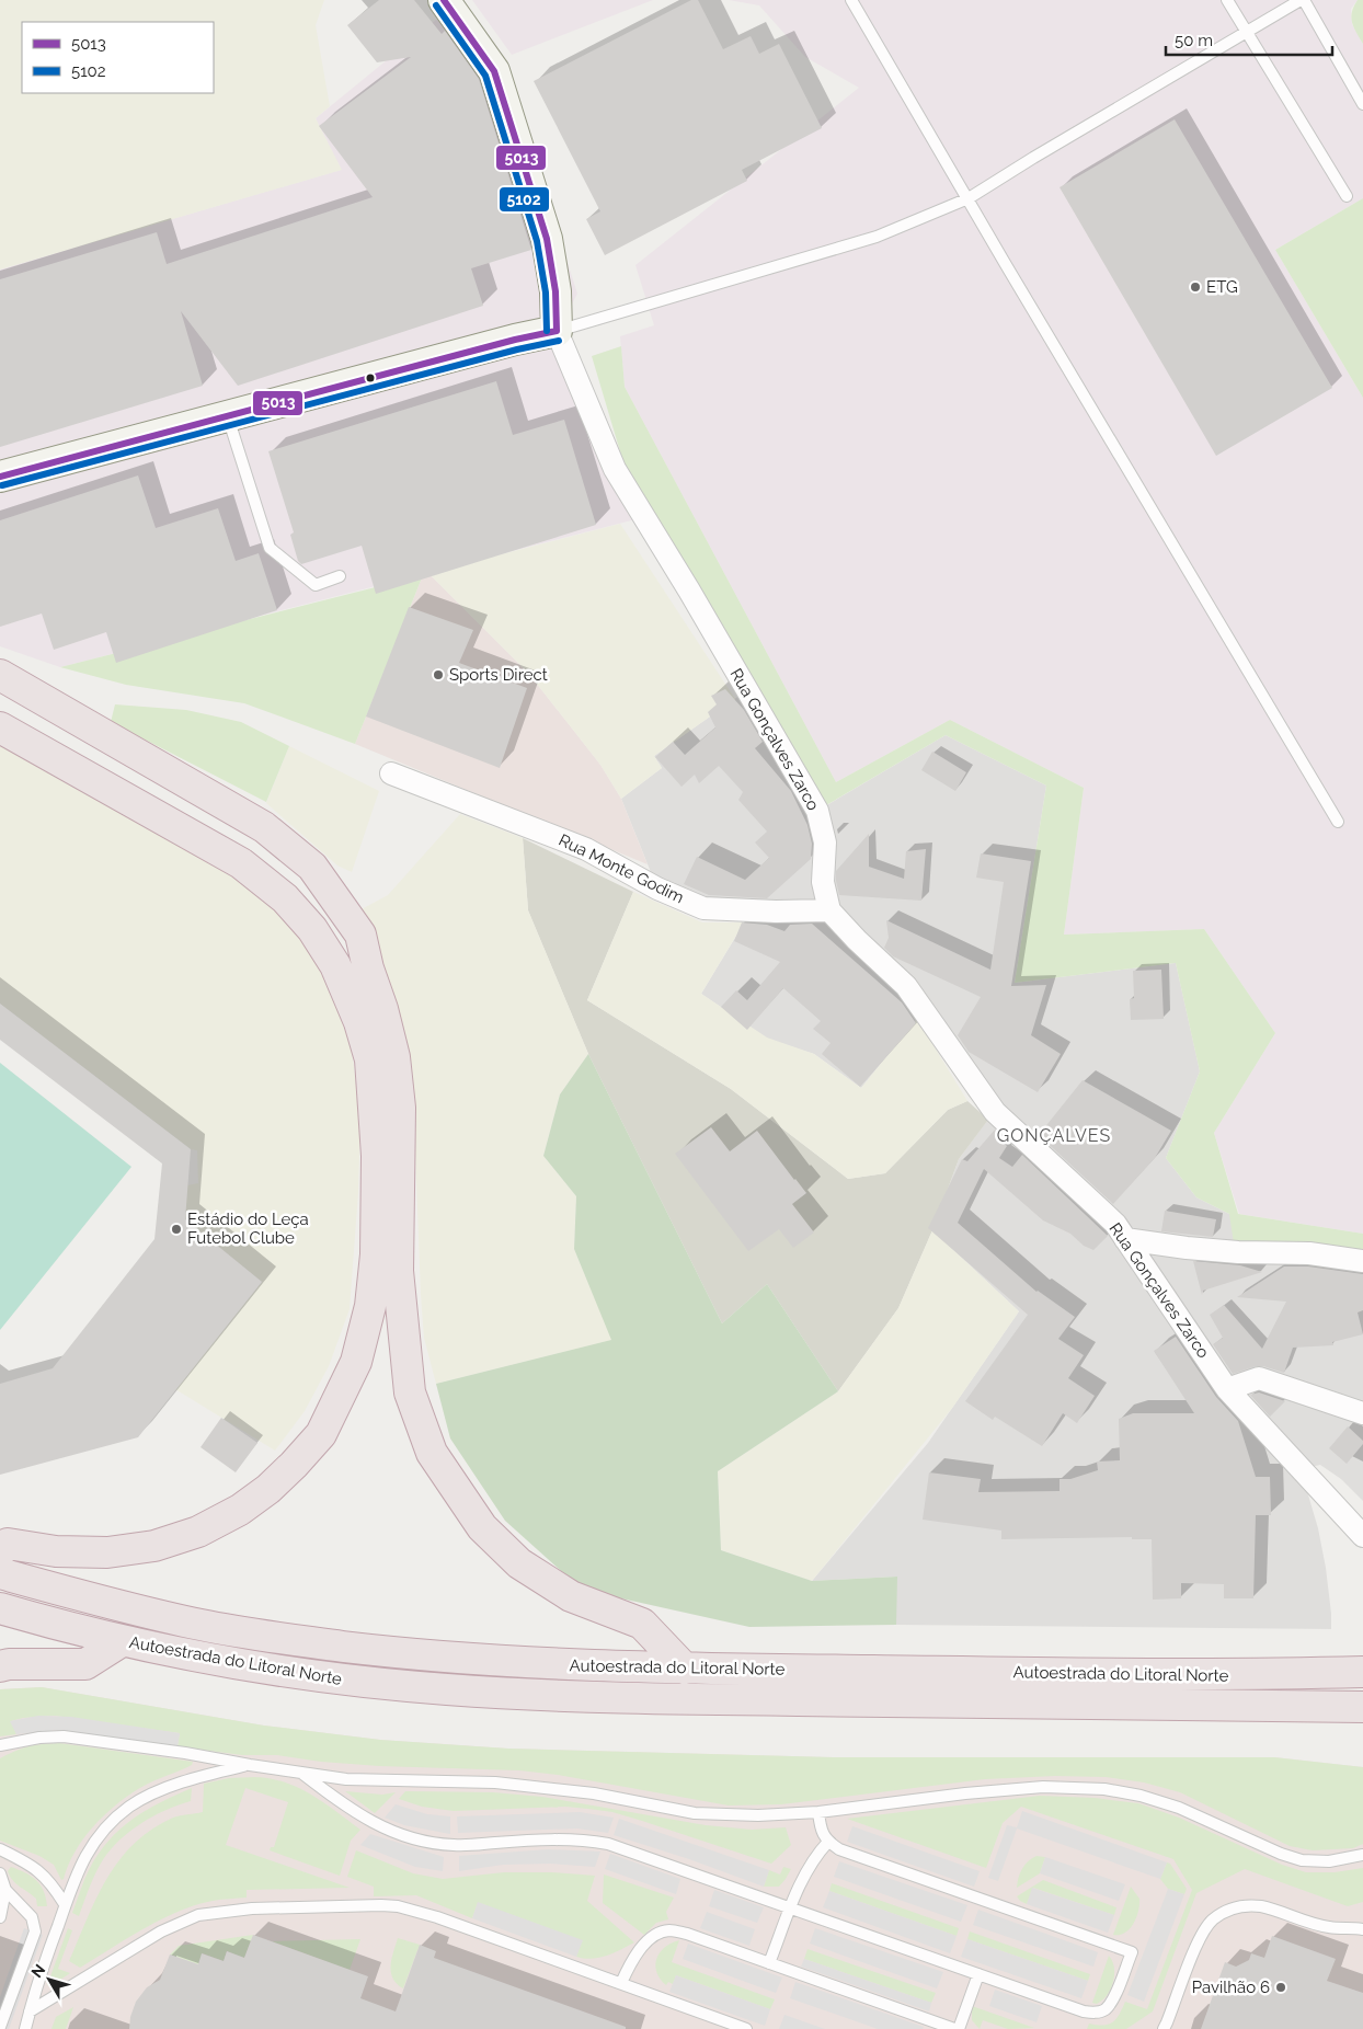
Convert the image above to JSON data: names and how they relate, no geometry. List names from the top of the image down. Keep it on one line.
{"streets":{"highway":["Autoestrada do Litoral Norte"],"street":["Rua Gonçalves Zarco","Rua Monte Godim"]},"crossings":[["Rua Gonçalves Zarco","Rua Monte Godim"]],"districts":["GONÇALVES"],"places":["ETG","Sports Direct","Estádio do Leça Futebol Clube","Pavilhão 6"],"lines":["transit line 5013","transit line 5102"],"legend":["5013","5102"],"scale_bar":"50 m","north":"top left"}
